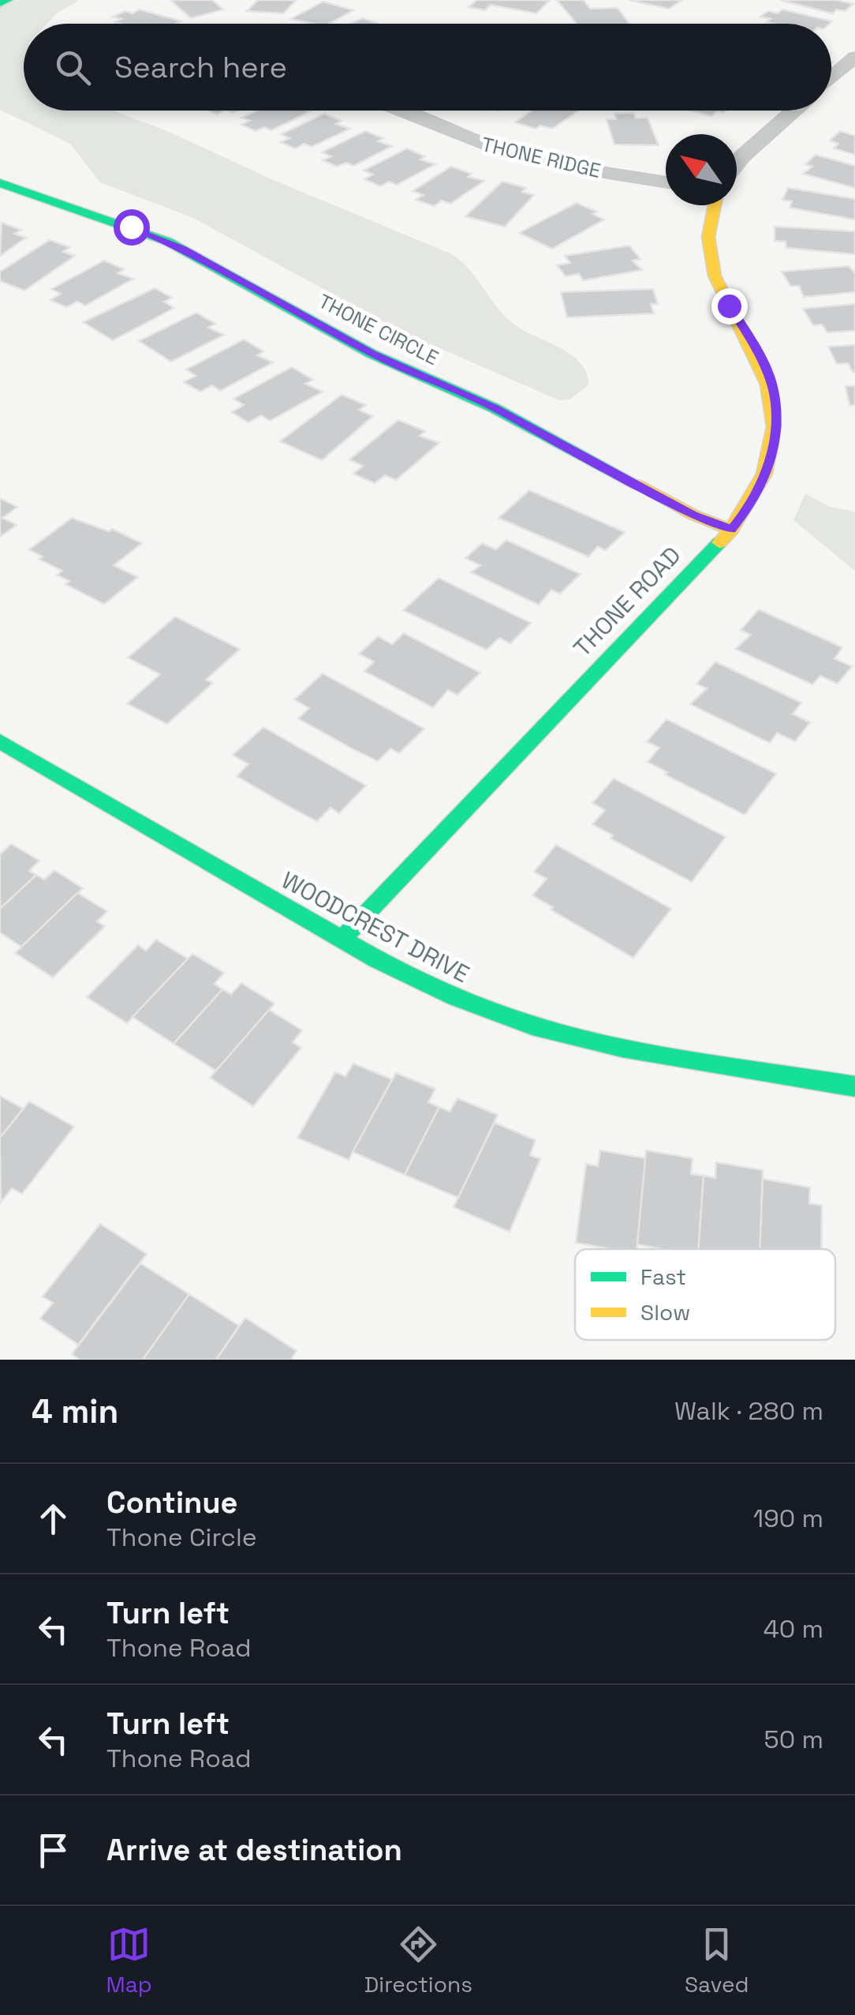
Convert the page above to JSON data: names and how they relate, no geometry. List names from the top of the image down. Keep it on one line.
{"streets":{"street":["THONE RIDGE","THONE CIRCLE","THONE ROAD","WOODCREST DRIVE"]},"crossings":[["THONE CIRCLE","THONE ROAD"],["THONE ROAD","WOODCREST DRIVE"]],"legend":["Fast","Slow"],"north":"top left","page":{"search":"Search here","heading":["4 min","Walk · 280 m"],"list":[["Continue","Thone Circle","190 m"],["Turn left","Thone Road","40 m"],["Turn left","Thone Road","50 m"],"Arrive at destination"],"nav":["Map","Directions","Saved"]}}
